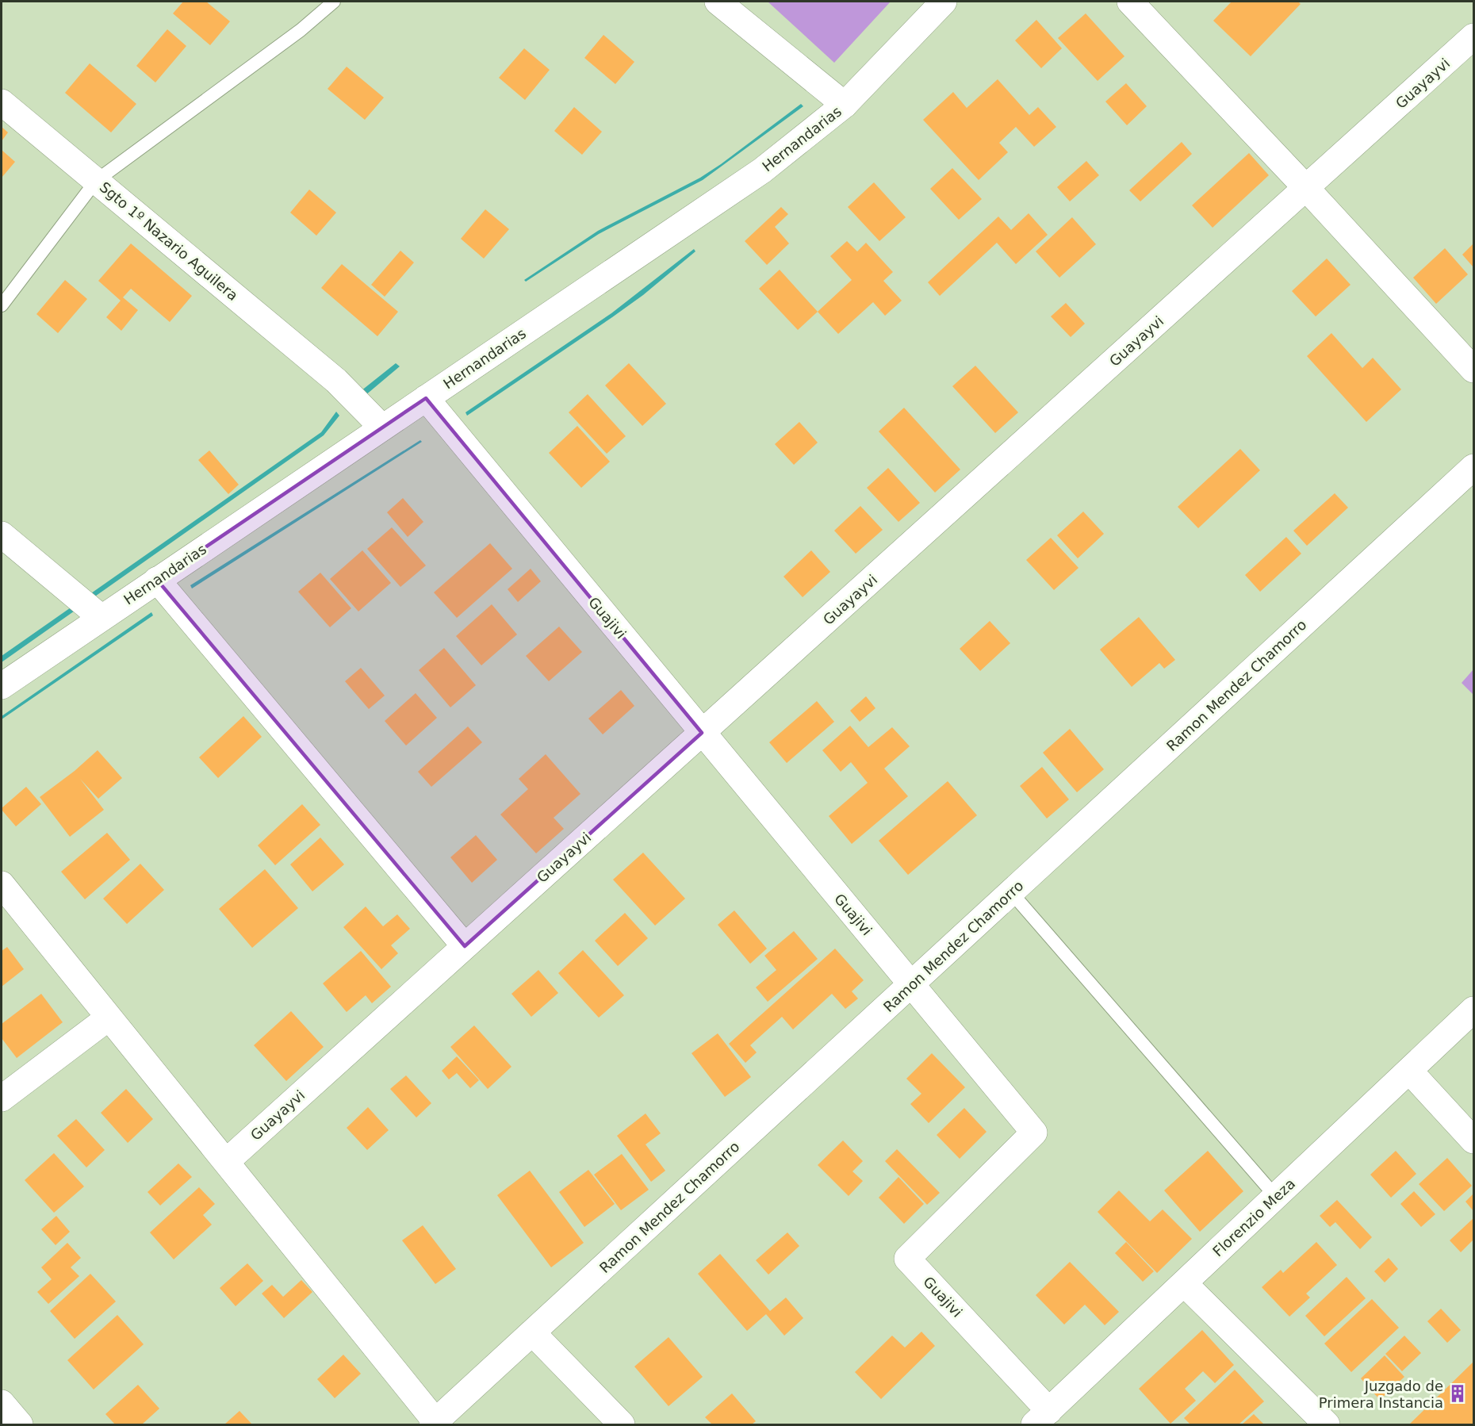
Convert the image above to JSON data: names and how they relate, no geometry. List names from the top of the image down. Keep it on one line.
{"streets":{"street":["Guayayvi","Hernandarias","Sgto 1º Nazario Aguilera","Guajivi","Ramon Mendez Chamorro","Florenzio Meza"]},"crossings":[["Guayayvi","Guajivi"],["Hernandarias","Sgto 1º Nazario Aguilera"],["Hernandarias","Guajivi"],["Guajivi","Ramon Mendez Chamorro"],["Guajivi","Florenzio Meza"]],"places":{"building":["Juzgado de Primera Instancia"]}}
